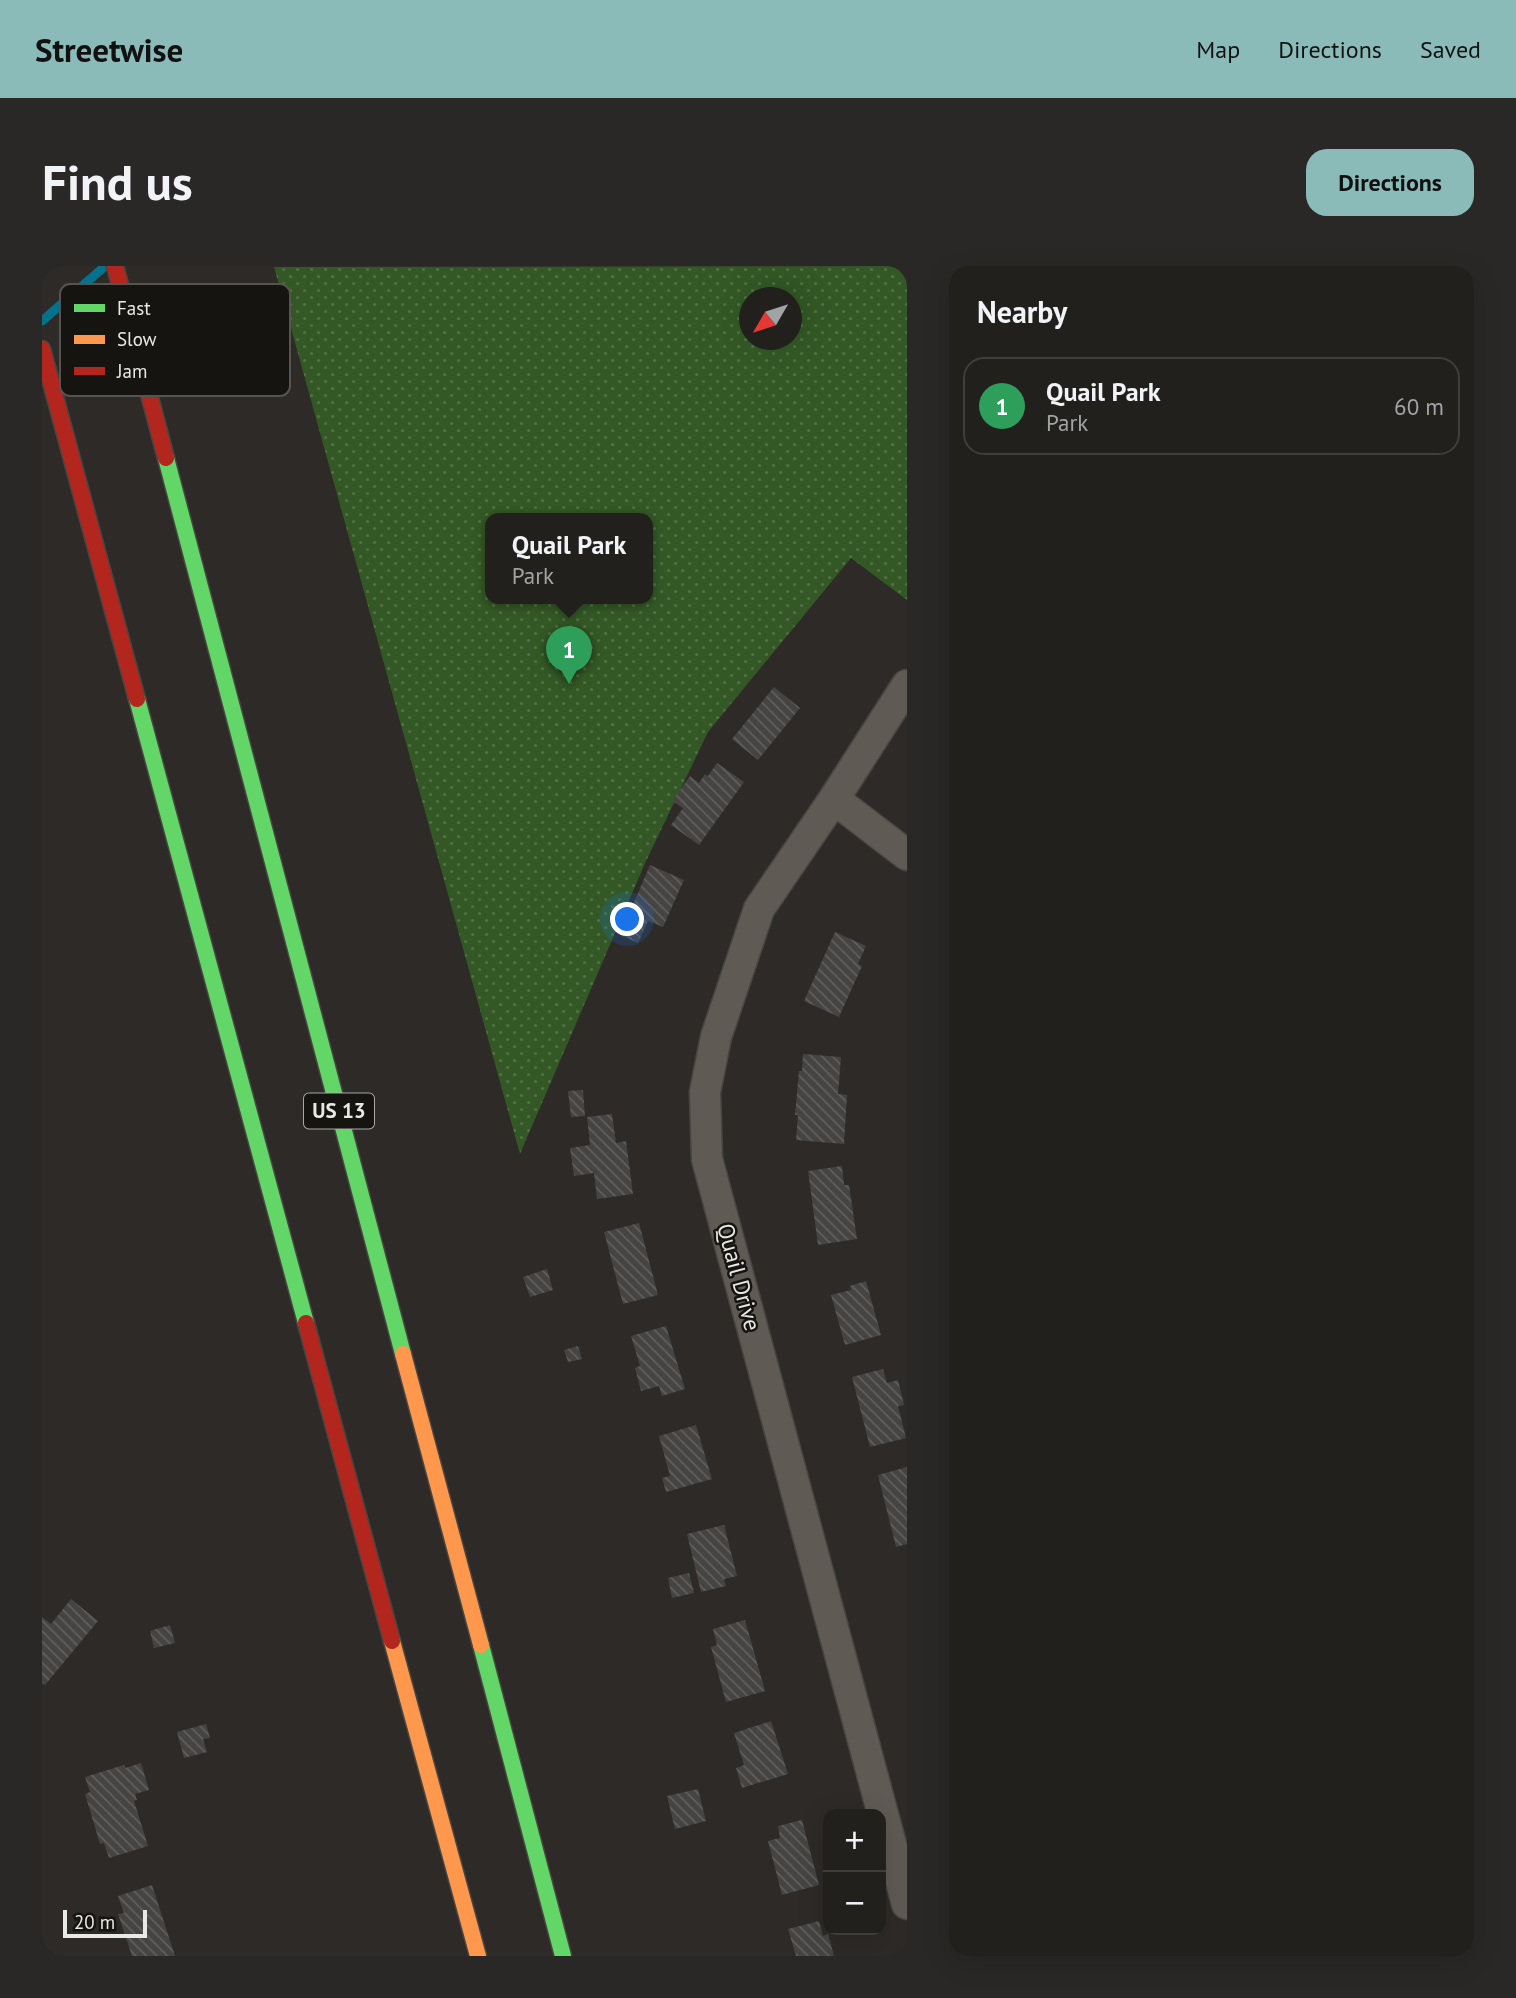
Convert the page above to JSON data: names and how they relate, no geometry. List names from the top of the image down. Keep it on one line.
{"streets":{"highway":["US 13"],"street":["Quail Drive"]},"legend":["Fast","Slow","Jam"],"scale_bar":"20 m","north":"bottom left","page":{"header":"Streetwise","nav":["Map","Directions","Saved"],"buttons":"Directions","title":"Find us","heading":"Nearby","list":[{"mark":"1","name":"Quail Park","note":"Park","value":"60 m"}],"popup":["Quail Park","Park"],"pins":"1","map_buttons":["+","−"],"scale":"20 m"}}
